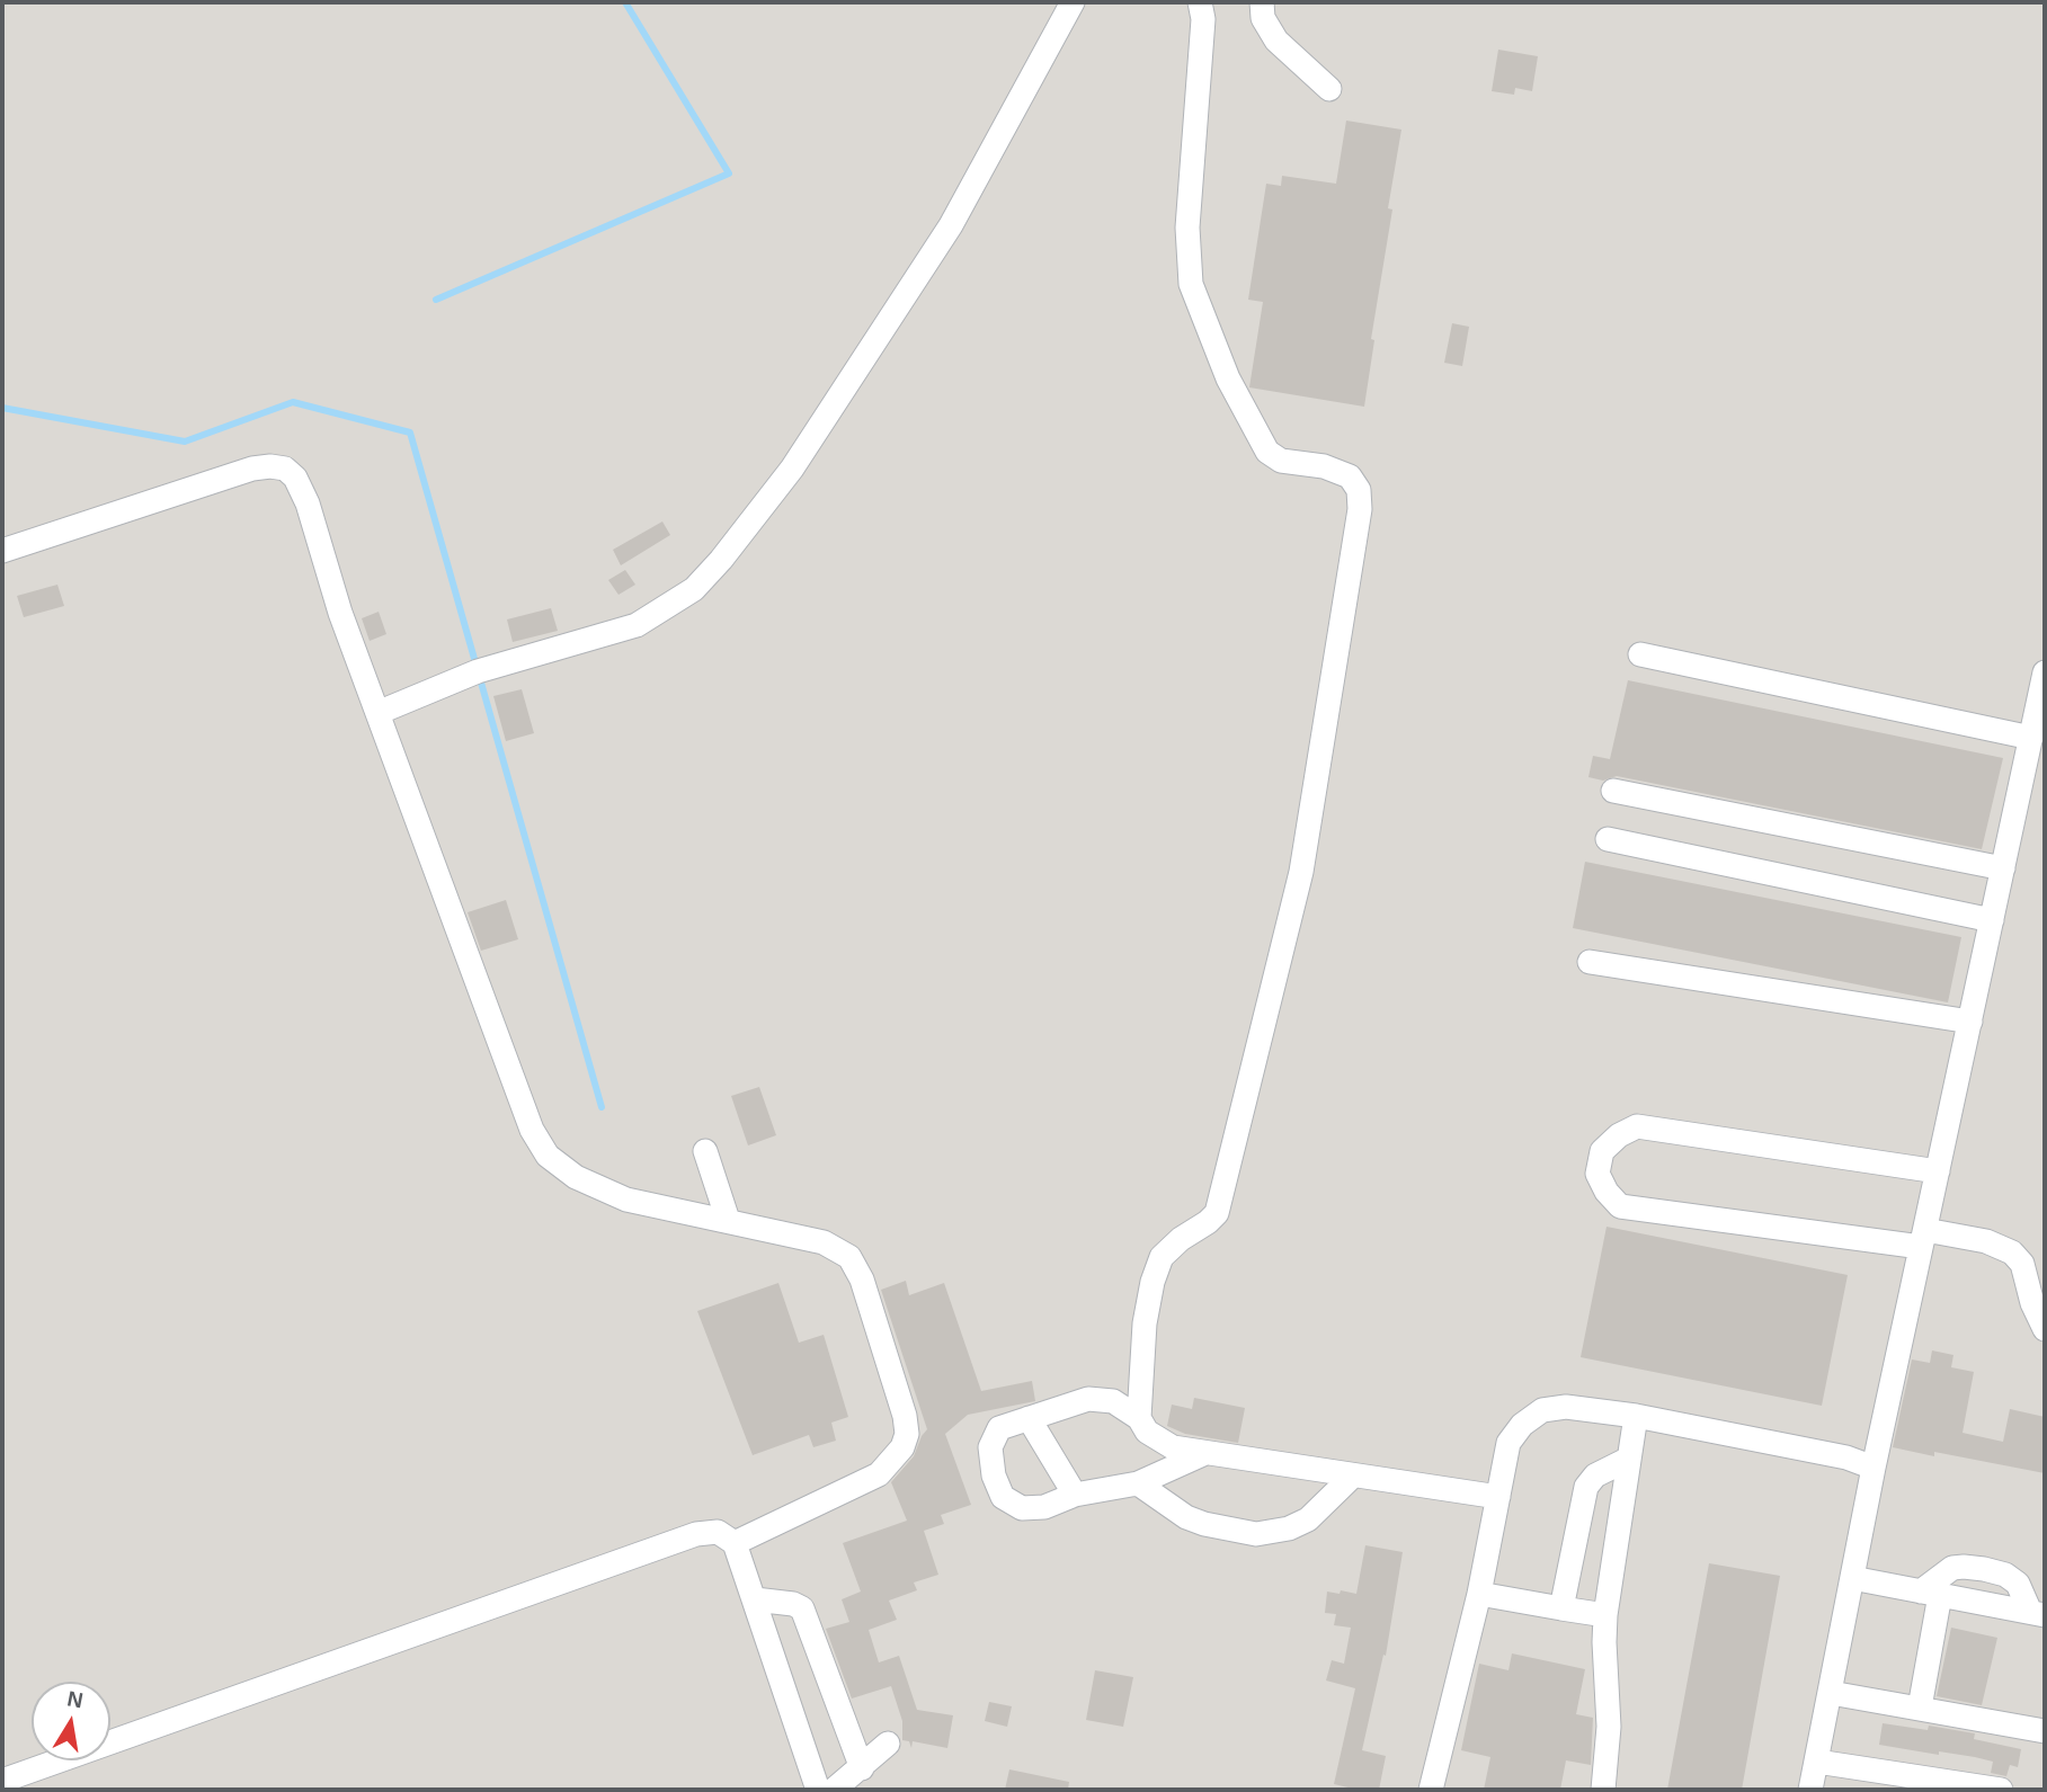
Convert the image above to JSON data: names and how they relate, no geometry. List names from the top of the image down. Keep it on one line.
{"north":"top"}
